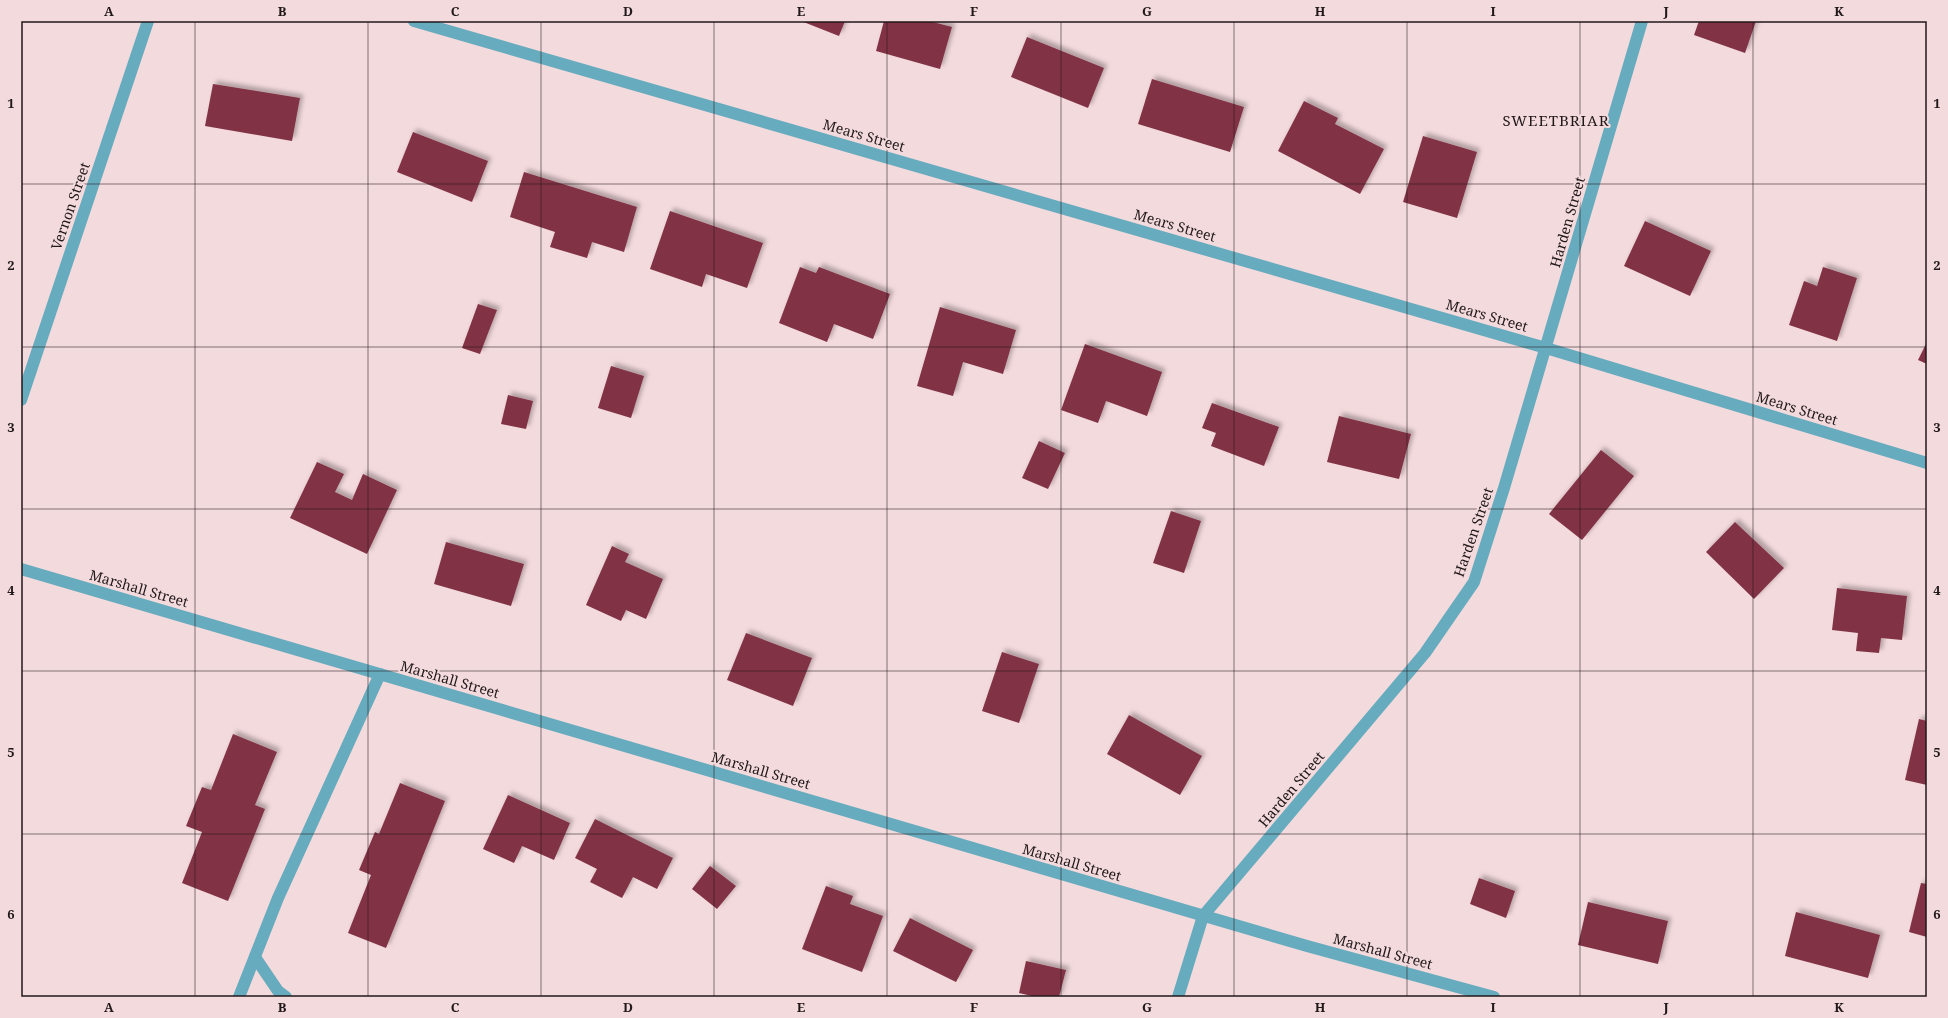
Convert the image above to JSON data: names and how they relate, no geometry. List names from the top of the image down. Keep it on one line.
{"streets":{"street":["Mears Street","Vernon Street","Harden Street","Marshall Street"]},"crossings":[["Mears Street","Harden Street"],["Harden Street","Marshall Street"]],"districts":["SWEETBRIAR"],"grid":{"columns":["A","B","C","D","E","F","G","H","I","J","K"],"rows":["1","2","3","4","5","6"]}}
